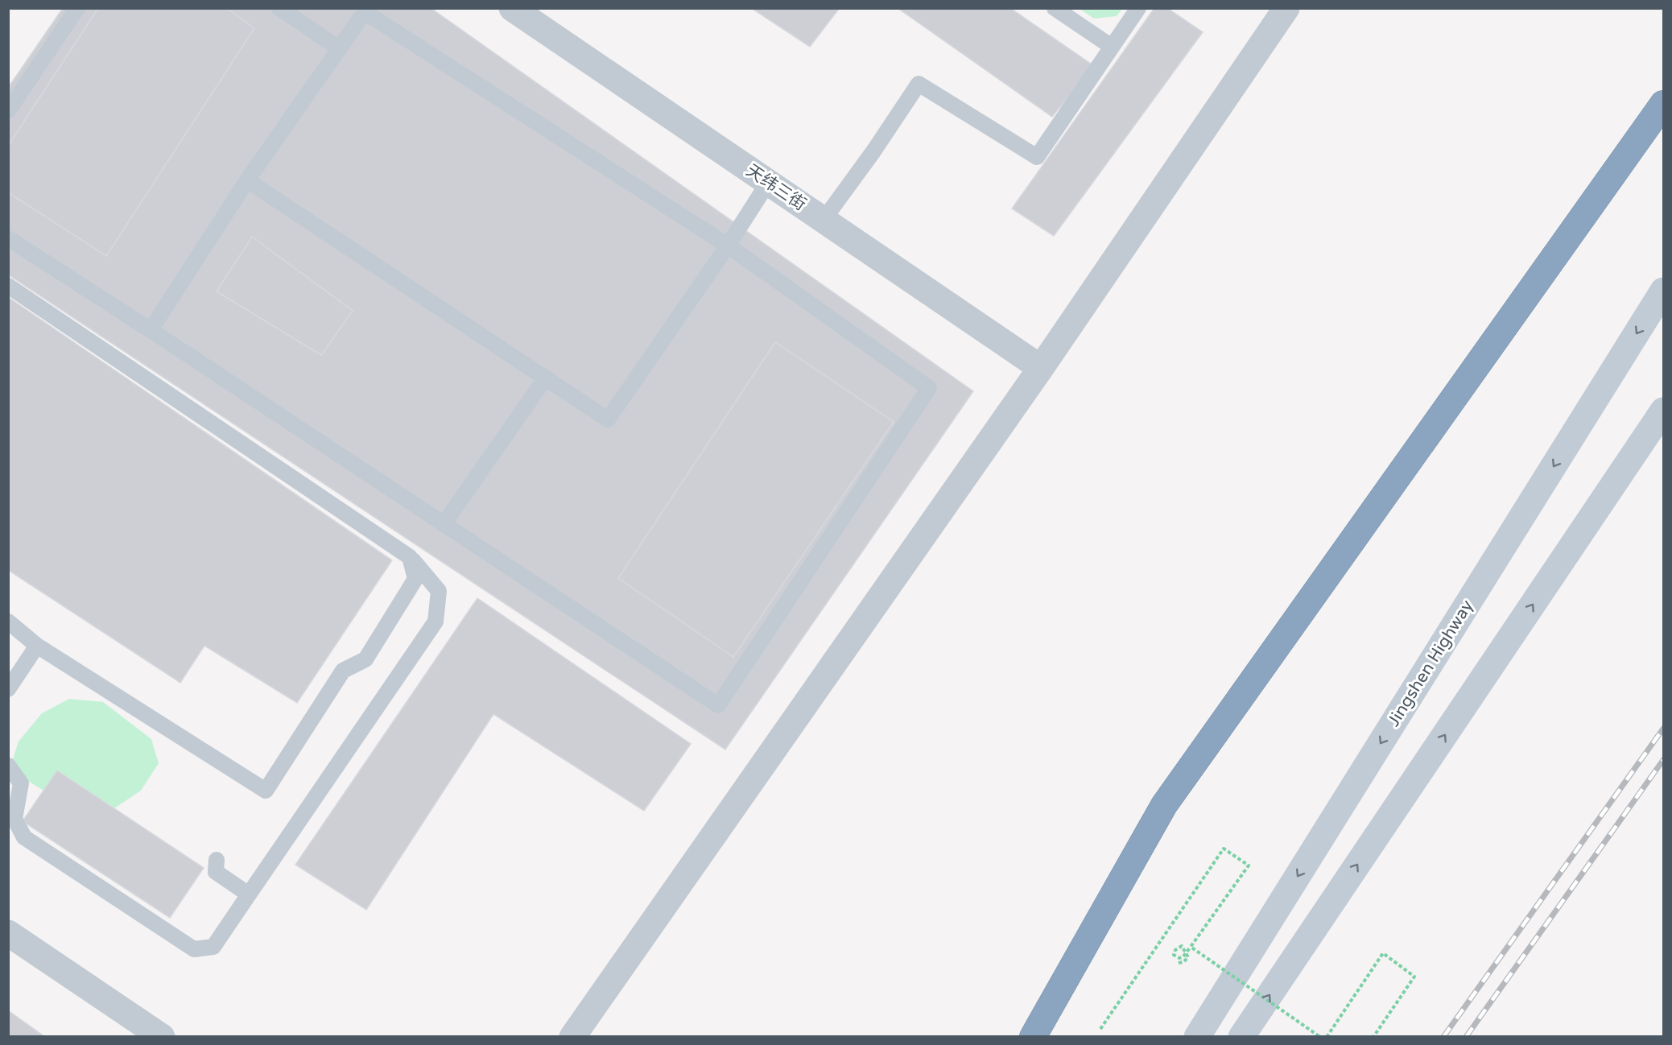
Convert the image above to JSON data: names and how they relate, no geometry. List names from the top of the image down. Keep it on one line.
{"streets":{"main road":["Jingshen Highway"],"street":["天纬三街"]}}
